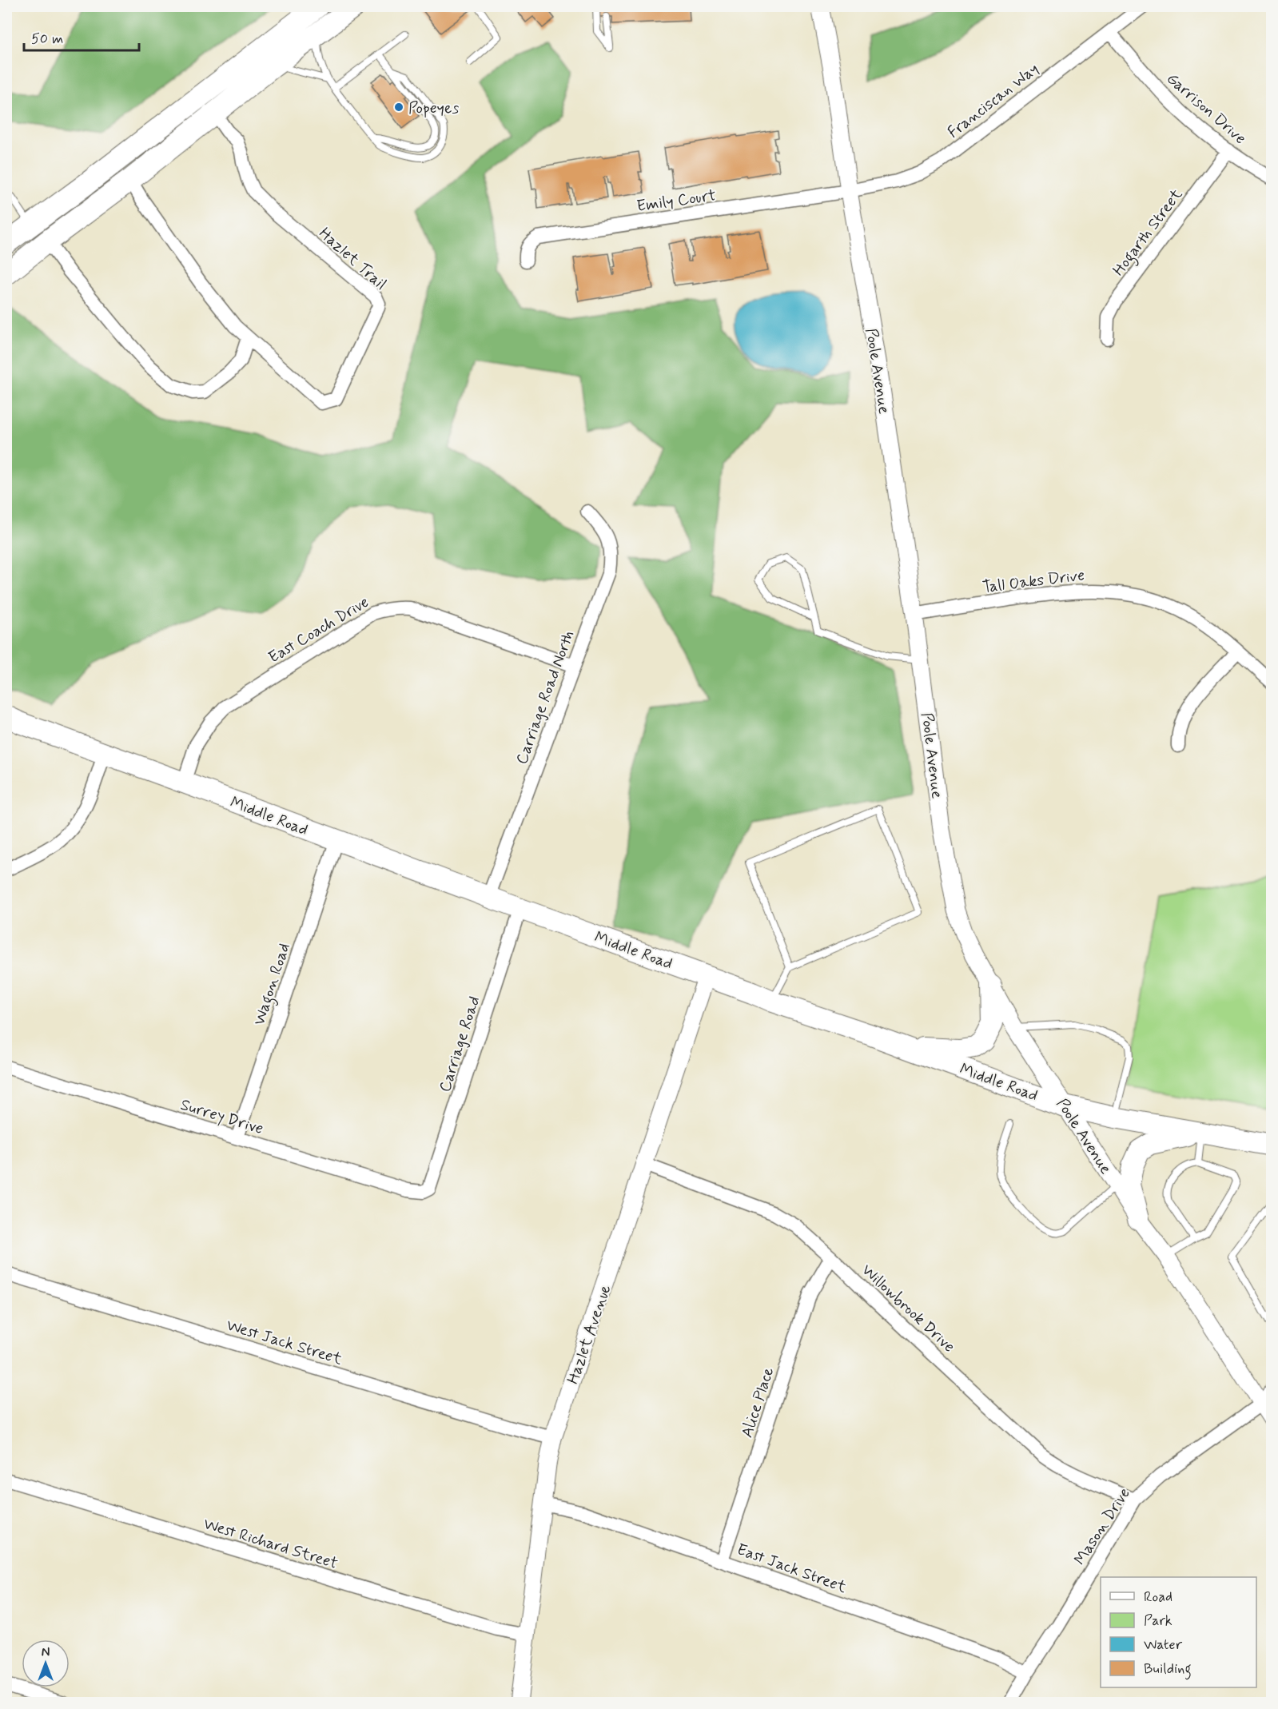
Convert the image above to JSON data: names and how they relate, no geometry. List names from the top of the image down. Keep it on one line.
{"streets":{"main road":["Middle Road"],"street":["Franciscan Way","Garrison Drive","Emily Court","Hogarth Street","Hazlet Trail","Poole Avenue","Tall Oaks Drive","East Coach Drive","Carriage Road North","Wagon Road","Carriage Road","Surrey Drive","Willowbrook Drive","Hazlet Avenue","West Jack Street","Alice Place","Mason Drive","West Richard Street","East Jack Street"]},"crossings":[["Franciscan Way","Garrison Drive"],["Franciscan Way","Emily Court"],["Franciscan Way","Poole Avenue"],["Garrison Drive","Hogarth Street"],["Emily Court","Poole Avenue"],["Poole Avenue","Tall Oaks Drive"],["Poole Avenue","Middle Road"],["Poole Avenue","Mason Drive"],["East Coach Drive","Carriage Road North"],["East Coach Drive","Middle Road"],["Carriage Road North","Middle Road"],["Middle Road","Wagon Road"],["Middle Road","Carriage Road"],["Middle Road","Hazlet Avenue"],["Wagon Road","Surrey Drive"],["Carriage Road","Surrey Drive"],["Willowbrook Drive","Hazlet Avenue"],["Willowbrook Drive","Alice Place"],["Willowbrook Drive","Mason Drive"],["Hazlet Avenue","West Jack Street"],["Hazlet Avenue","West Richard Street"],["Hazlet Avenue","East Jack Street"],["Alice Place","East Jack Street"],["Mason Drive","East Jack Street"]],"places":["Popeyes"],"legend":["Road","Park","Water","Building"],"scale_bar":"50 m","north":"top"}
